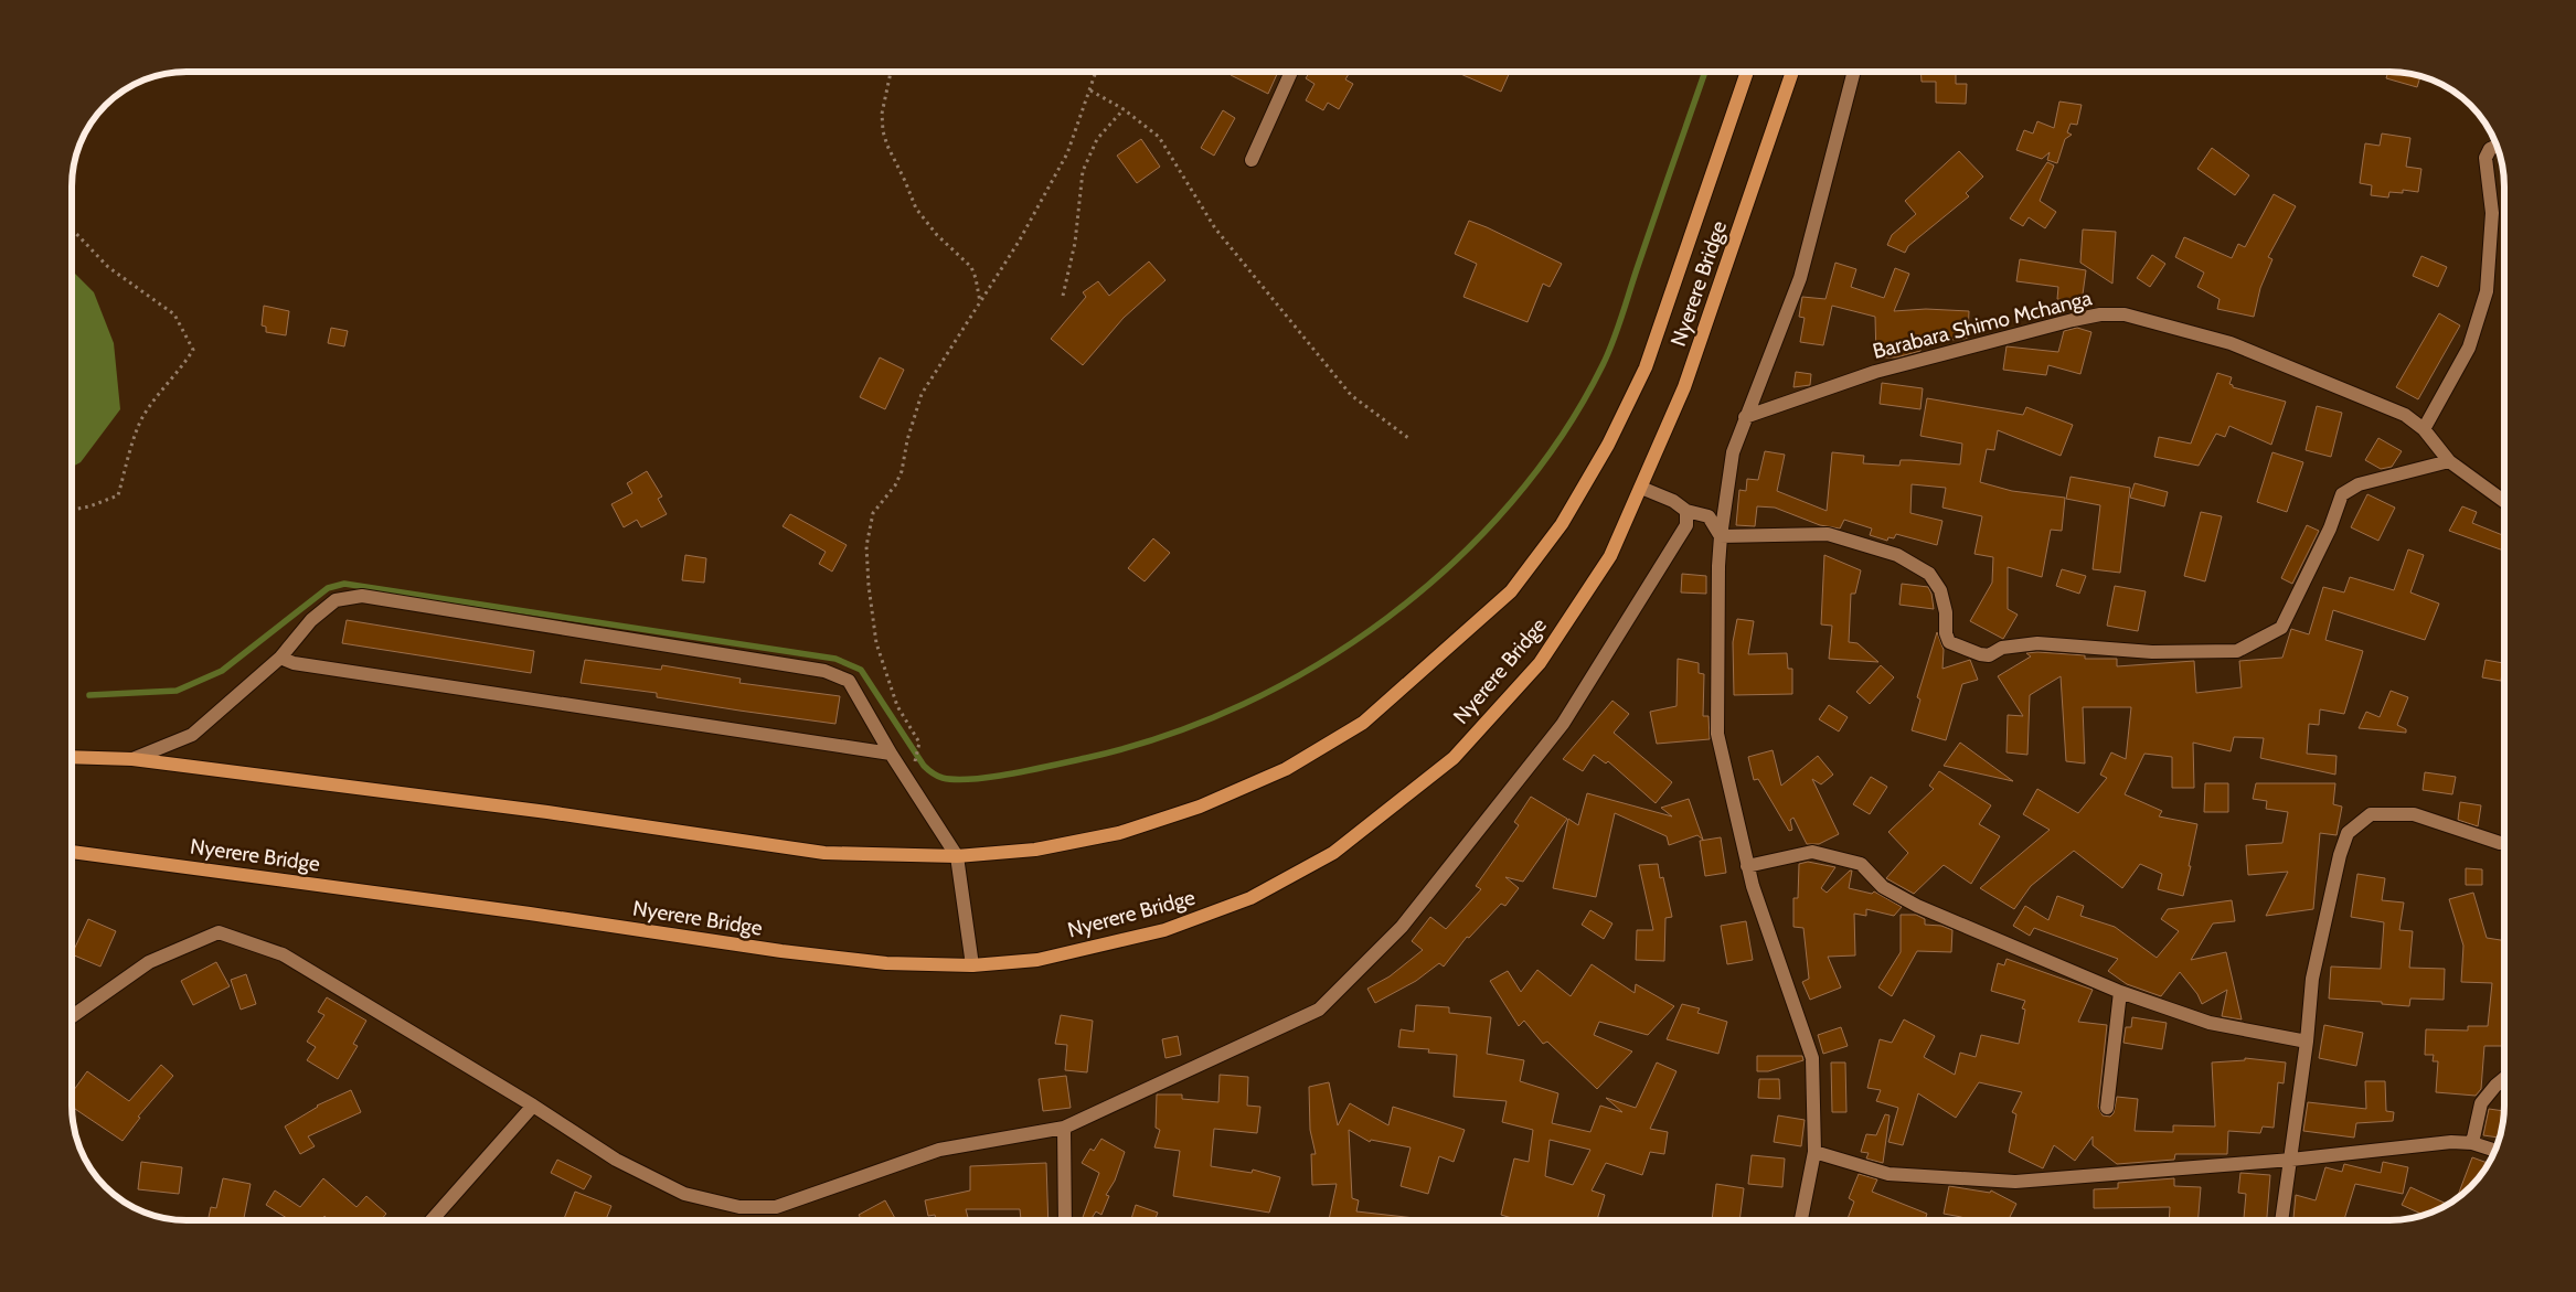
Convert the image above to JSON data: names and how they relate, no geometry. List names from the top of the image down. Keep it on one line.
{"streets":{"main road":["Nyerere Bridge"],"street":["Barabara Shimo Mchanga"]}}
